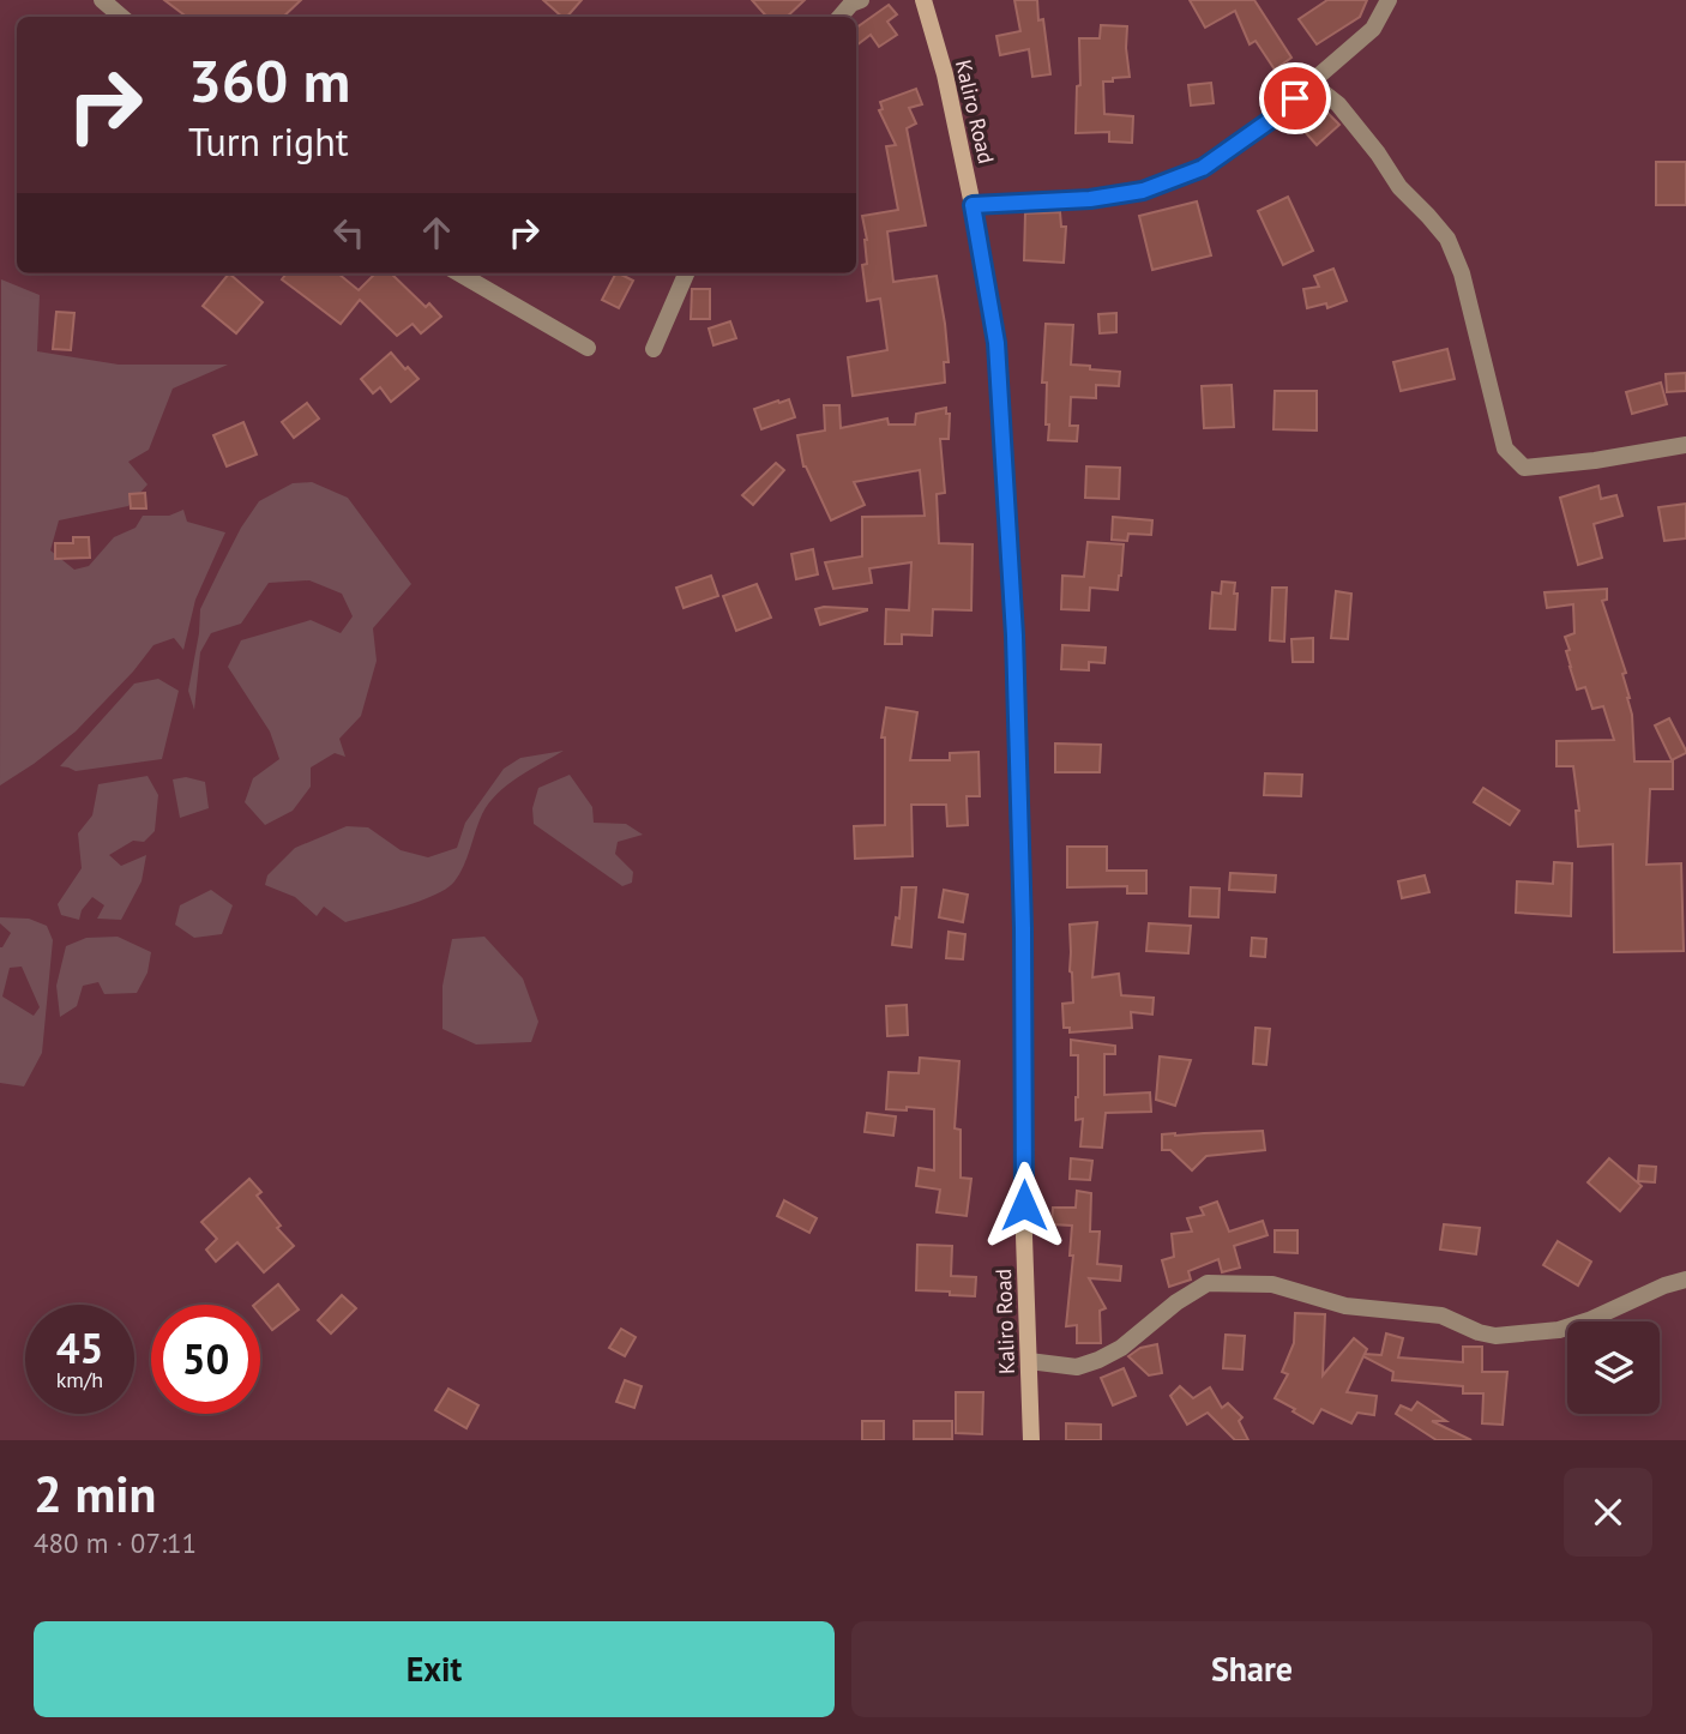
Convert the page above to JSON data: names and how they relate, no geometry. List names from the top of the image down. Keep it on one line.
{"streets":{"main road":["Kaliro Road"]},"page":{"turn":["360 m","Turn right"],"speed":"45 km/h","limit":"50","heading":["2 min","480 m · 07:11"],"buttons":["Exit","Share"]}}
